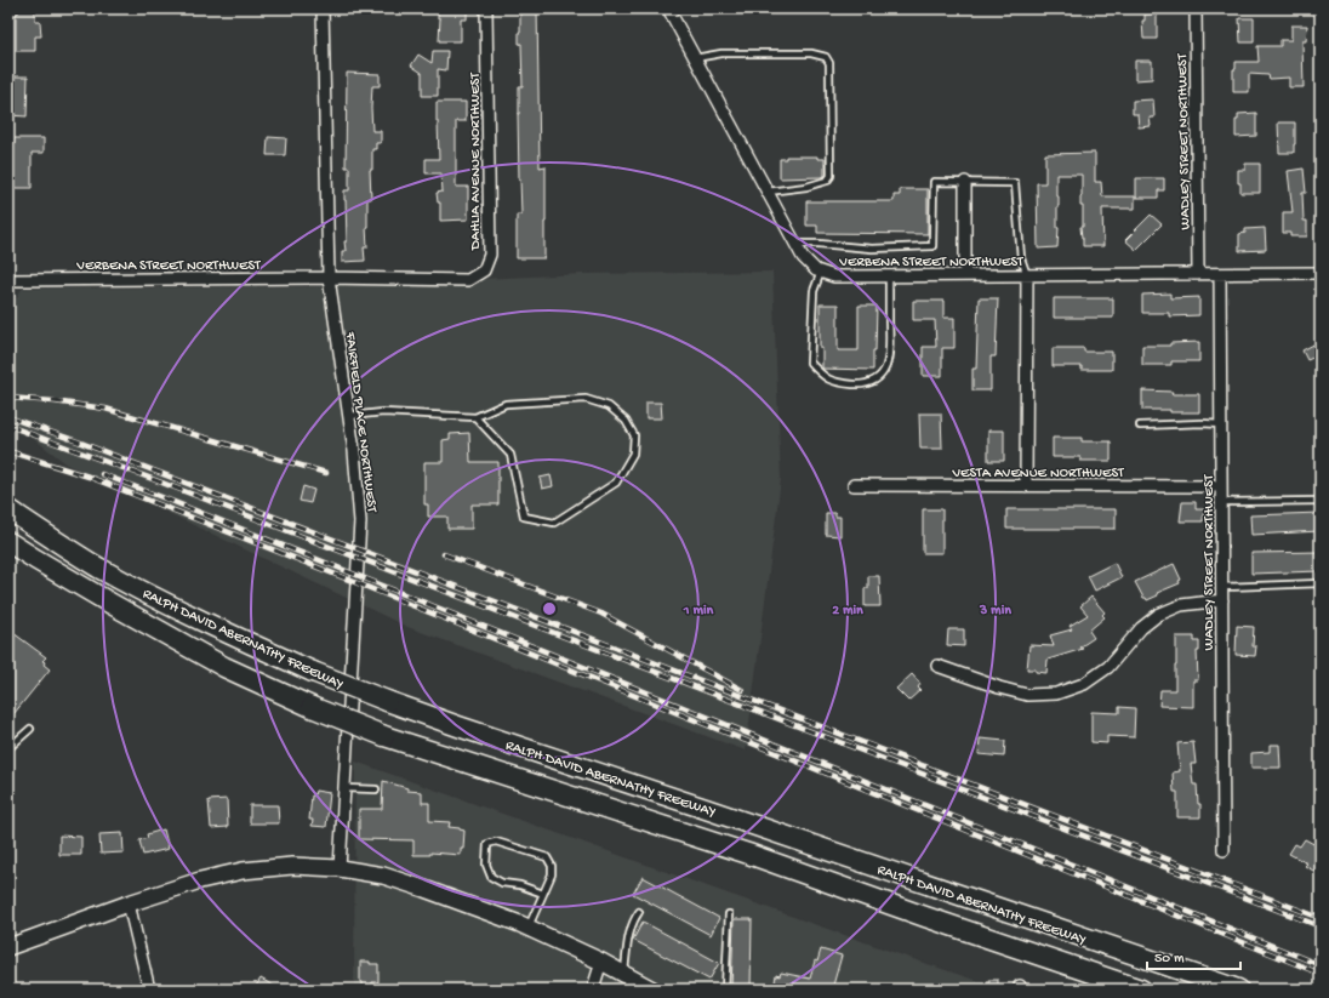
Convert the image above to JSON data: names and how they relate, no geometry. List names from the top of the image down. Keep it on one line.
{"streets":{"highway":["RALPH DAVID ABERNATHY FREEWAY"],"street":["WADLEY STREET NORTHWEST","DAHLIA AVENUE NORTHWEST","VERBENA STREET NORTHWEST","FAIRFIELD PLACE NORTHWEST","VESTA AVENUE NORTHWEST"]},"crossings":[["WADLEY STREET NORTHWEST","VERBENA STREET NORTHWEST"],["WADLEY STREET NORTHWEST","VESTA AVENUE NORTHWEST"],["DAHLIA AVENUE NORTHWEST","VERBENA STREET NORTHWEST"],["DAHLIA AVENUE NORTHWEST","FAIRFIELD PLACE NORTHWEST"],["VERBENA STREET NORTHWEST","FAIRFIELD PLACE NORTHWEST"]],"scale_bar":"50 m","rings":["1 min","2 min","3 min"]}
